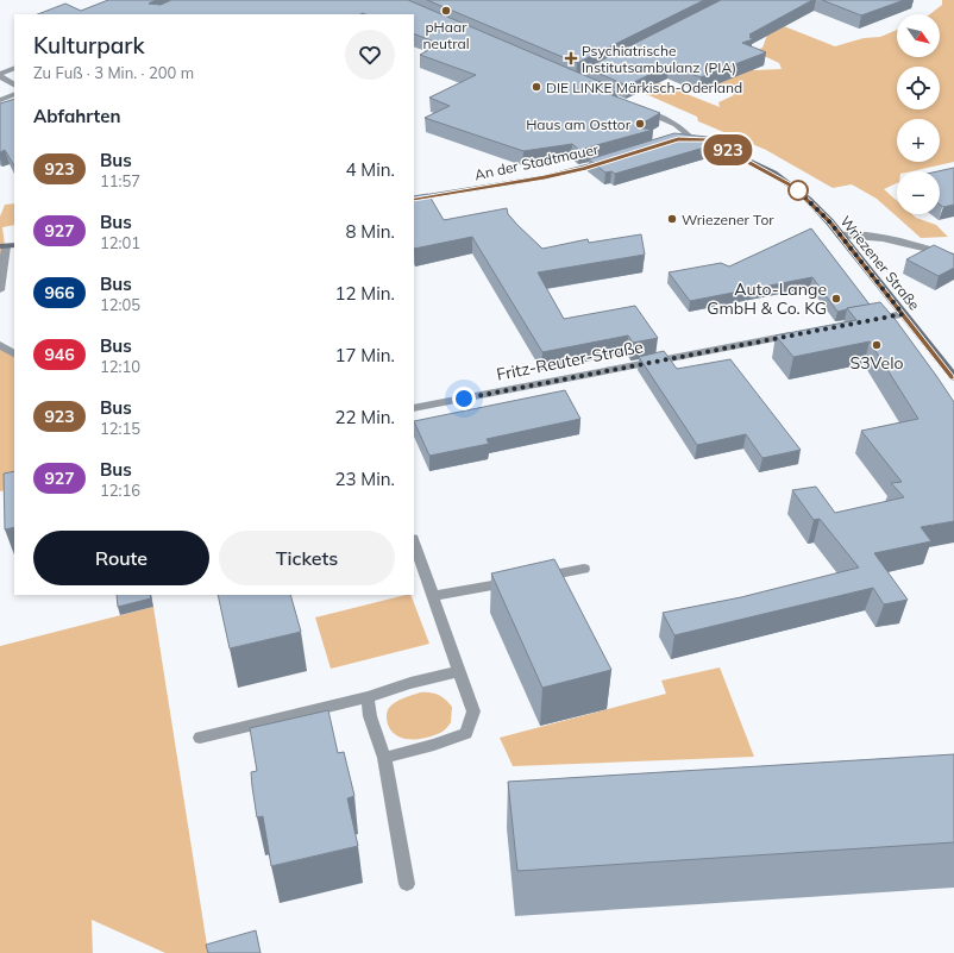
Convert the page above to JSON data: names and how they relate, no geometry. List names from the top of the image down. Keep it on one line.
{"streets":{"street":["An der Stadtmauer","Wriezener Straße","Fritz-Reuter-Straße"]},"places":{"other":["pHaar neutral","DIE LINKE Märkisch-Oderland","Haus am Osttor","Wriezener Tor","Auto-Lange GmbH & Co. KG","S3Velo"],"health":["Psychiatrische Institutsambulanz (PIA)"]},"lines":["bus line 923"],"north":"bottom right","page":{"on_map":"923","map_buttons":["+","−"],"heading":[["Kulturpark","Zu Fuß · 3 Min. · 200 m"],"Abfahrten"],"list":[{"mark":"923","name":"Bus","note":"11:57","value":"4 Min."},{"mark":"927","name":"Bus","note":"12:01","value":"8 Min."},{"mark":"966","name":"Bus","note":"12:05","value":"12 Min."},{"mark":"946","name":"Bus","note":"12:10","value":"17 Min."},{"mark":"923","name":"Bus","note":"12:15","value":"22 Min."},{"mark":"927","name":"Bus","note":"12:16","value":"23 Min."}],"buttons":["Route","Tickets"]}}
